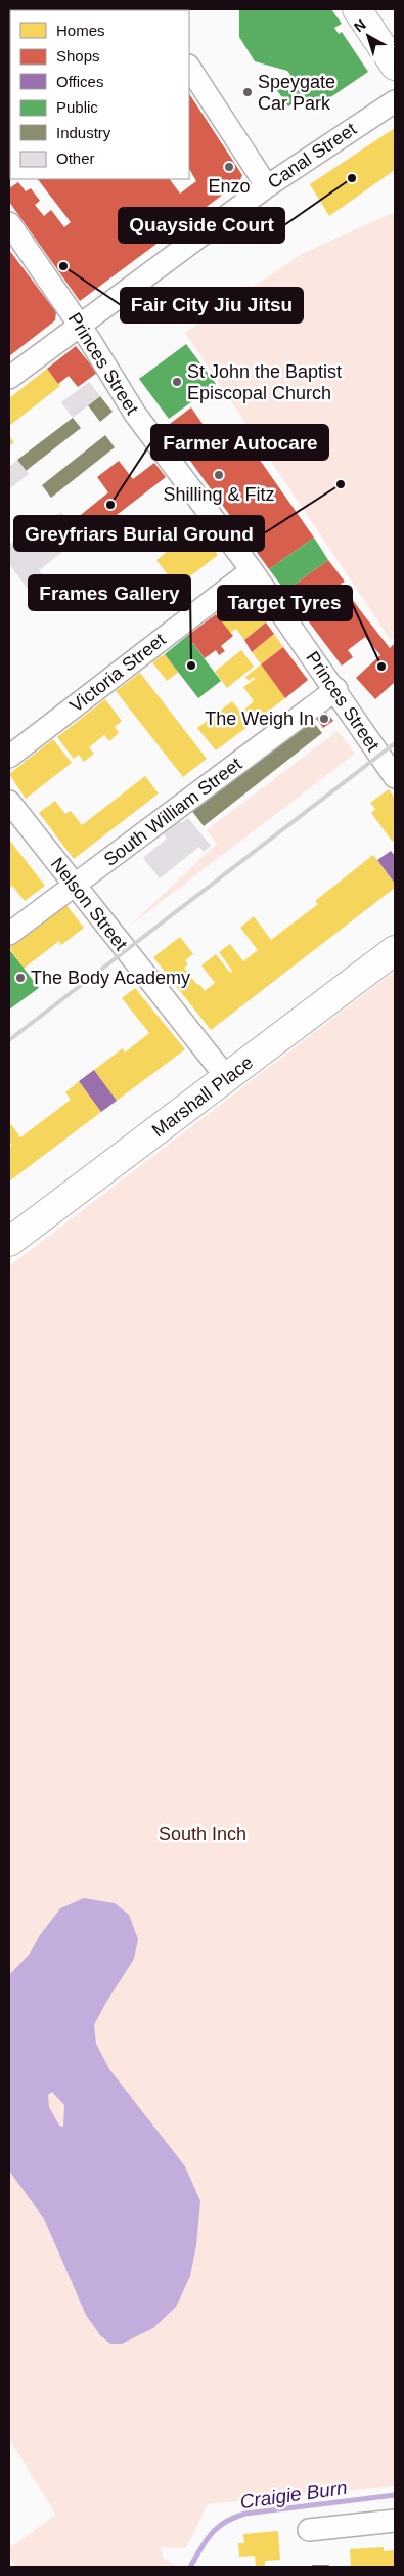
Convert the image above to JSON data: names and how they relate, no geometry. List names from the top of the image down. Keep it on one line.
{"streets":{"main road":["Marshall Place"],"street":["Canal Street","Princes Street","Victoria Street","South William Street","Nelson Street"]},"crossings":[["Canal Street","Princes Street"],["Princes Street","Victoria Street"],["Princes Street","South William Street"],["South William Street","Nelson Street"],["Nelson Street","Marshall Place"]],"water":["Craigie Burn"],"parks":["South Inch"],"places":["Speygate Car Park","Enzo","Quayside Court","Fair City Jiu Jitsu","St John the Baptist Episcopal Church","Shilling & Fitz","Greyfriars Burial Ground","Farmer Autocare","Frames Gallery","Target Tyres","The Weigh In","The Body Academy"],"legend":["Homes","Shops","Offices","Public","Industry","Other"],"north":"top left"}
